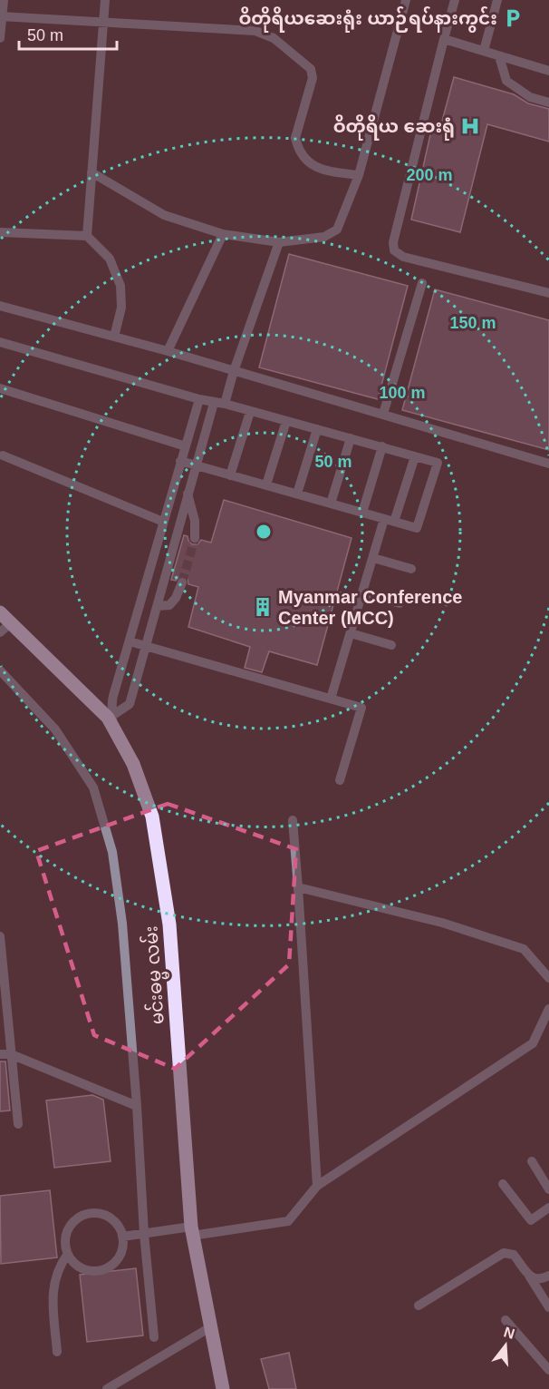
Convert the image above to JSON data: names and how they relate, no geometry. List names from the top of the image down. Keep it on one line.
{"streets":{"main road":["မင်းဓမ္မ လမ်း"]},"places":{"parking":["ဝိတိုရိယဆေးရုံး ယာဉ်ရပ်နားကွင်း"],"hospital":["ဝိတိုရိယ ဆေးရုံ"],"building":["Myanmar Conference Center (MCC)"]},"scale_bar":"50 m","north":"top","rings":["200 m","150 m","100 m","50 m"]}
